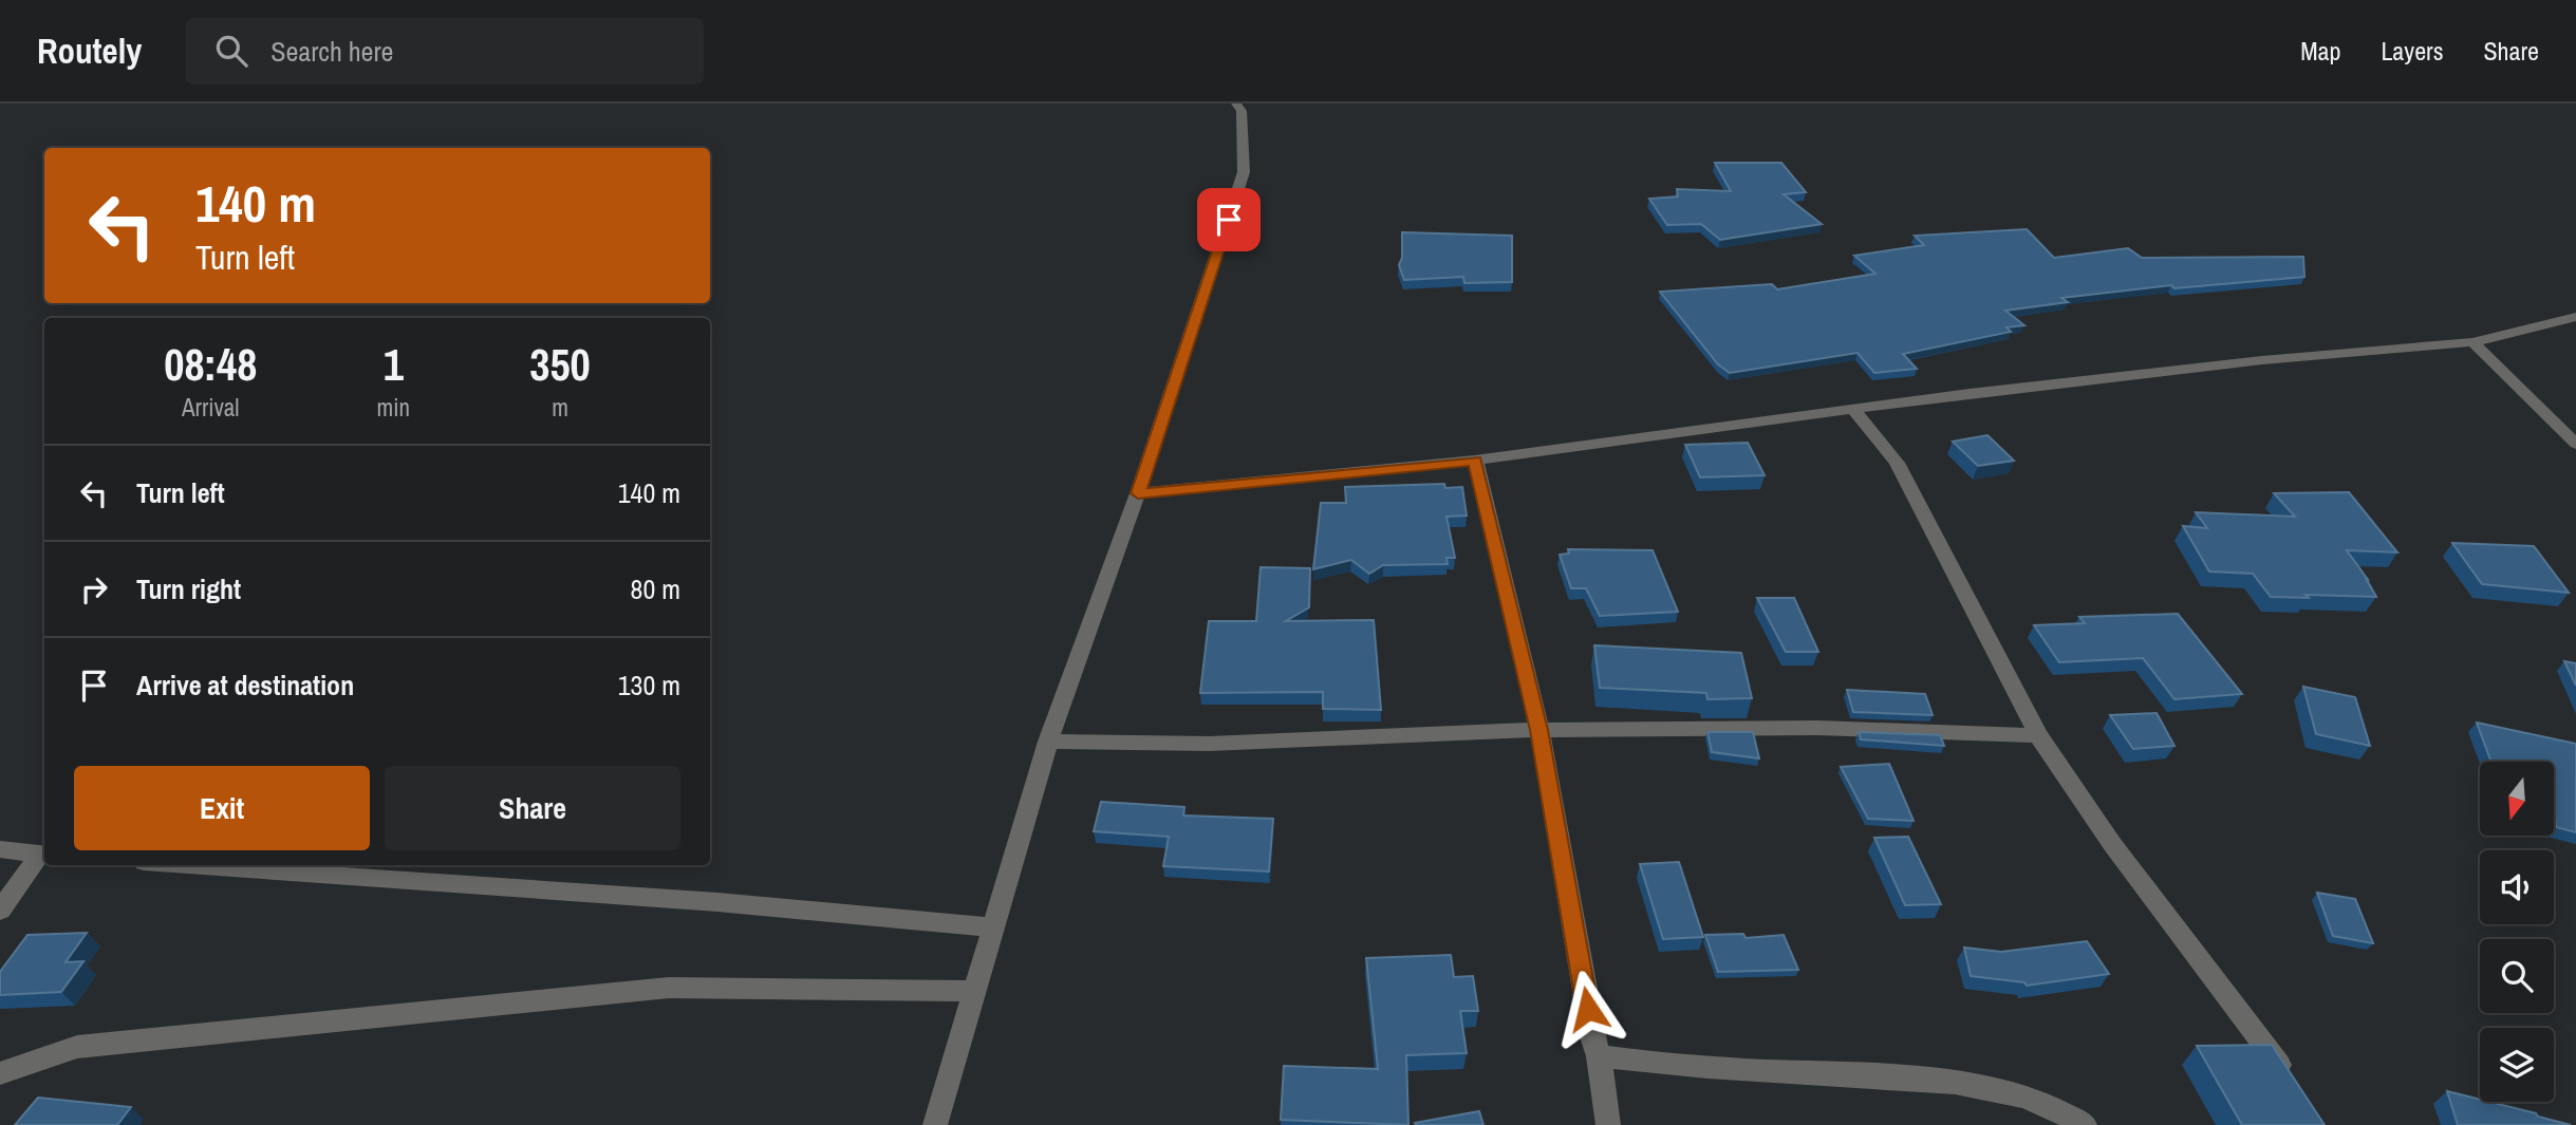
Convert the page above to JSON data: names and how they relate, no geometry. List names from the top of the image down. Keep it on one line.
{"north":"bottom","page":{"header":"Routely","search":"Search here","nav":["Map","Layers","Share"],"turn":["140 m","Turn left"],"eta":["08:48","Arrival","1","min","350","m"],"list":[{"name":"Turn left","value":"140 m"},{"name":"Turn right","value":"80 m"},{"name":"Arrive at destination","value":"130 m"}],"buttons":["Exit","Share"]}}
